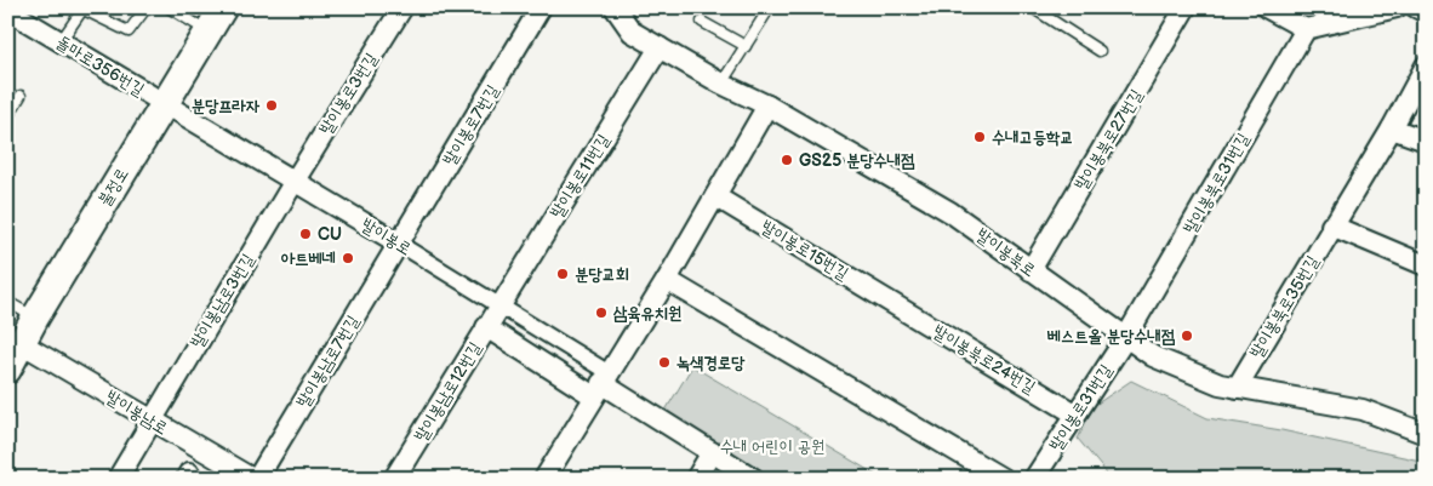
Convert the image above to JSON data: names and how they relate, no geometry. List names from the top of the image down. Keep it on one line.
{"streets":{"main road":["불정로"],"street":["돌마로356번길","발이봉로3번길","발이봉로7번길","발이봉북로27번길","발이봉로11번길","발이봉북로31번길","발이봉로","발이봉로15번길","발이봉북로","발이봉남로3번길","발이봉북로35번길","발이봉북로24번길","발이봉남로7번길","발이봉남로12번길","발이봉로31번길","발이봉남로"]},"crossings":[["돌마로356번길","불정로"],["돌마로356번길","발이봉로"],["발이봉로3번길","발이봉로"],["발이봉로3번길","발이봉남로3번길"],["발이봉로7번길","발이봉로"],["발이봉로7번길","발이봉남로7번길"],["발이봉북로27번길","발이봉북로"],["발이봉로11번길","발이봉로"],["발이봉로11번길","발이봉북로"],["발이봉로11번길","발이봉남로12번길"],["발이봉북로31번길","발이봉북로"],["발이봉북로31번길","발이봉로31번길"],["불정로","발이봉로"],["불정로","발이봉남로"],["발이봉로","발이봉남로3번길"],["발이봉로","발이봉남로7번길"],["발이봉로","발이봉남로12번길"],["발이봉로15번길","발이봉북로24번길"],["발이봉북로","발이봉북로35번길"],["발이봉북로","발이봉로31번길"],["발이봉남로3번길","발이봉남로"],["발이봉북로24번길","발이봉로31번길"]],"parks":["수내 어린이 공원"],"places":["분당프라자","수내고등학교","GS25 분당수내점","CU","아트베네","분당교회","삼육유치원","베스트올 분당수내점","녹색경로당"]}
